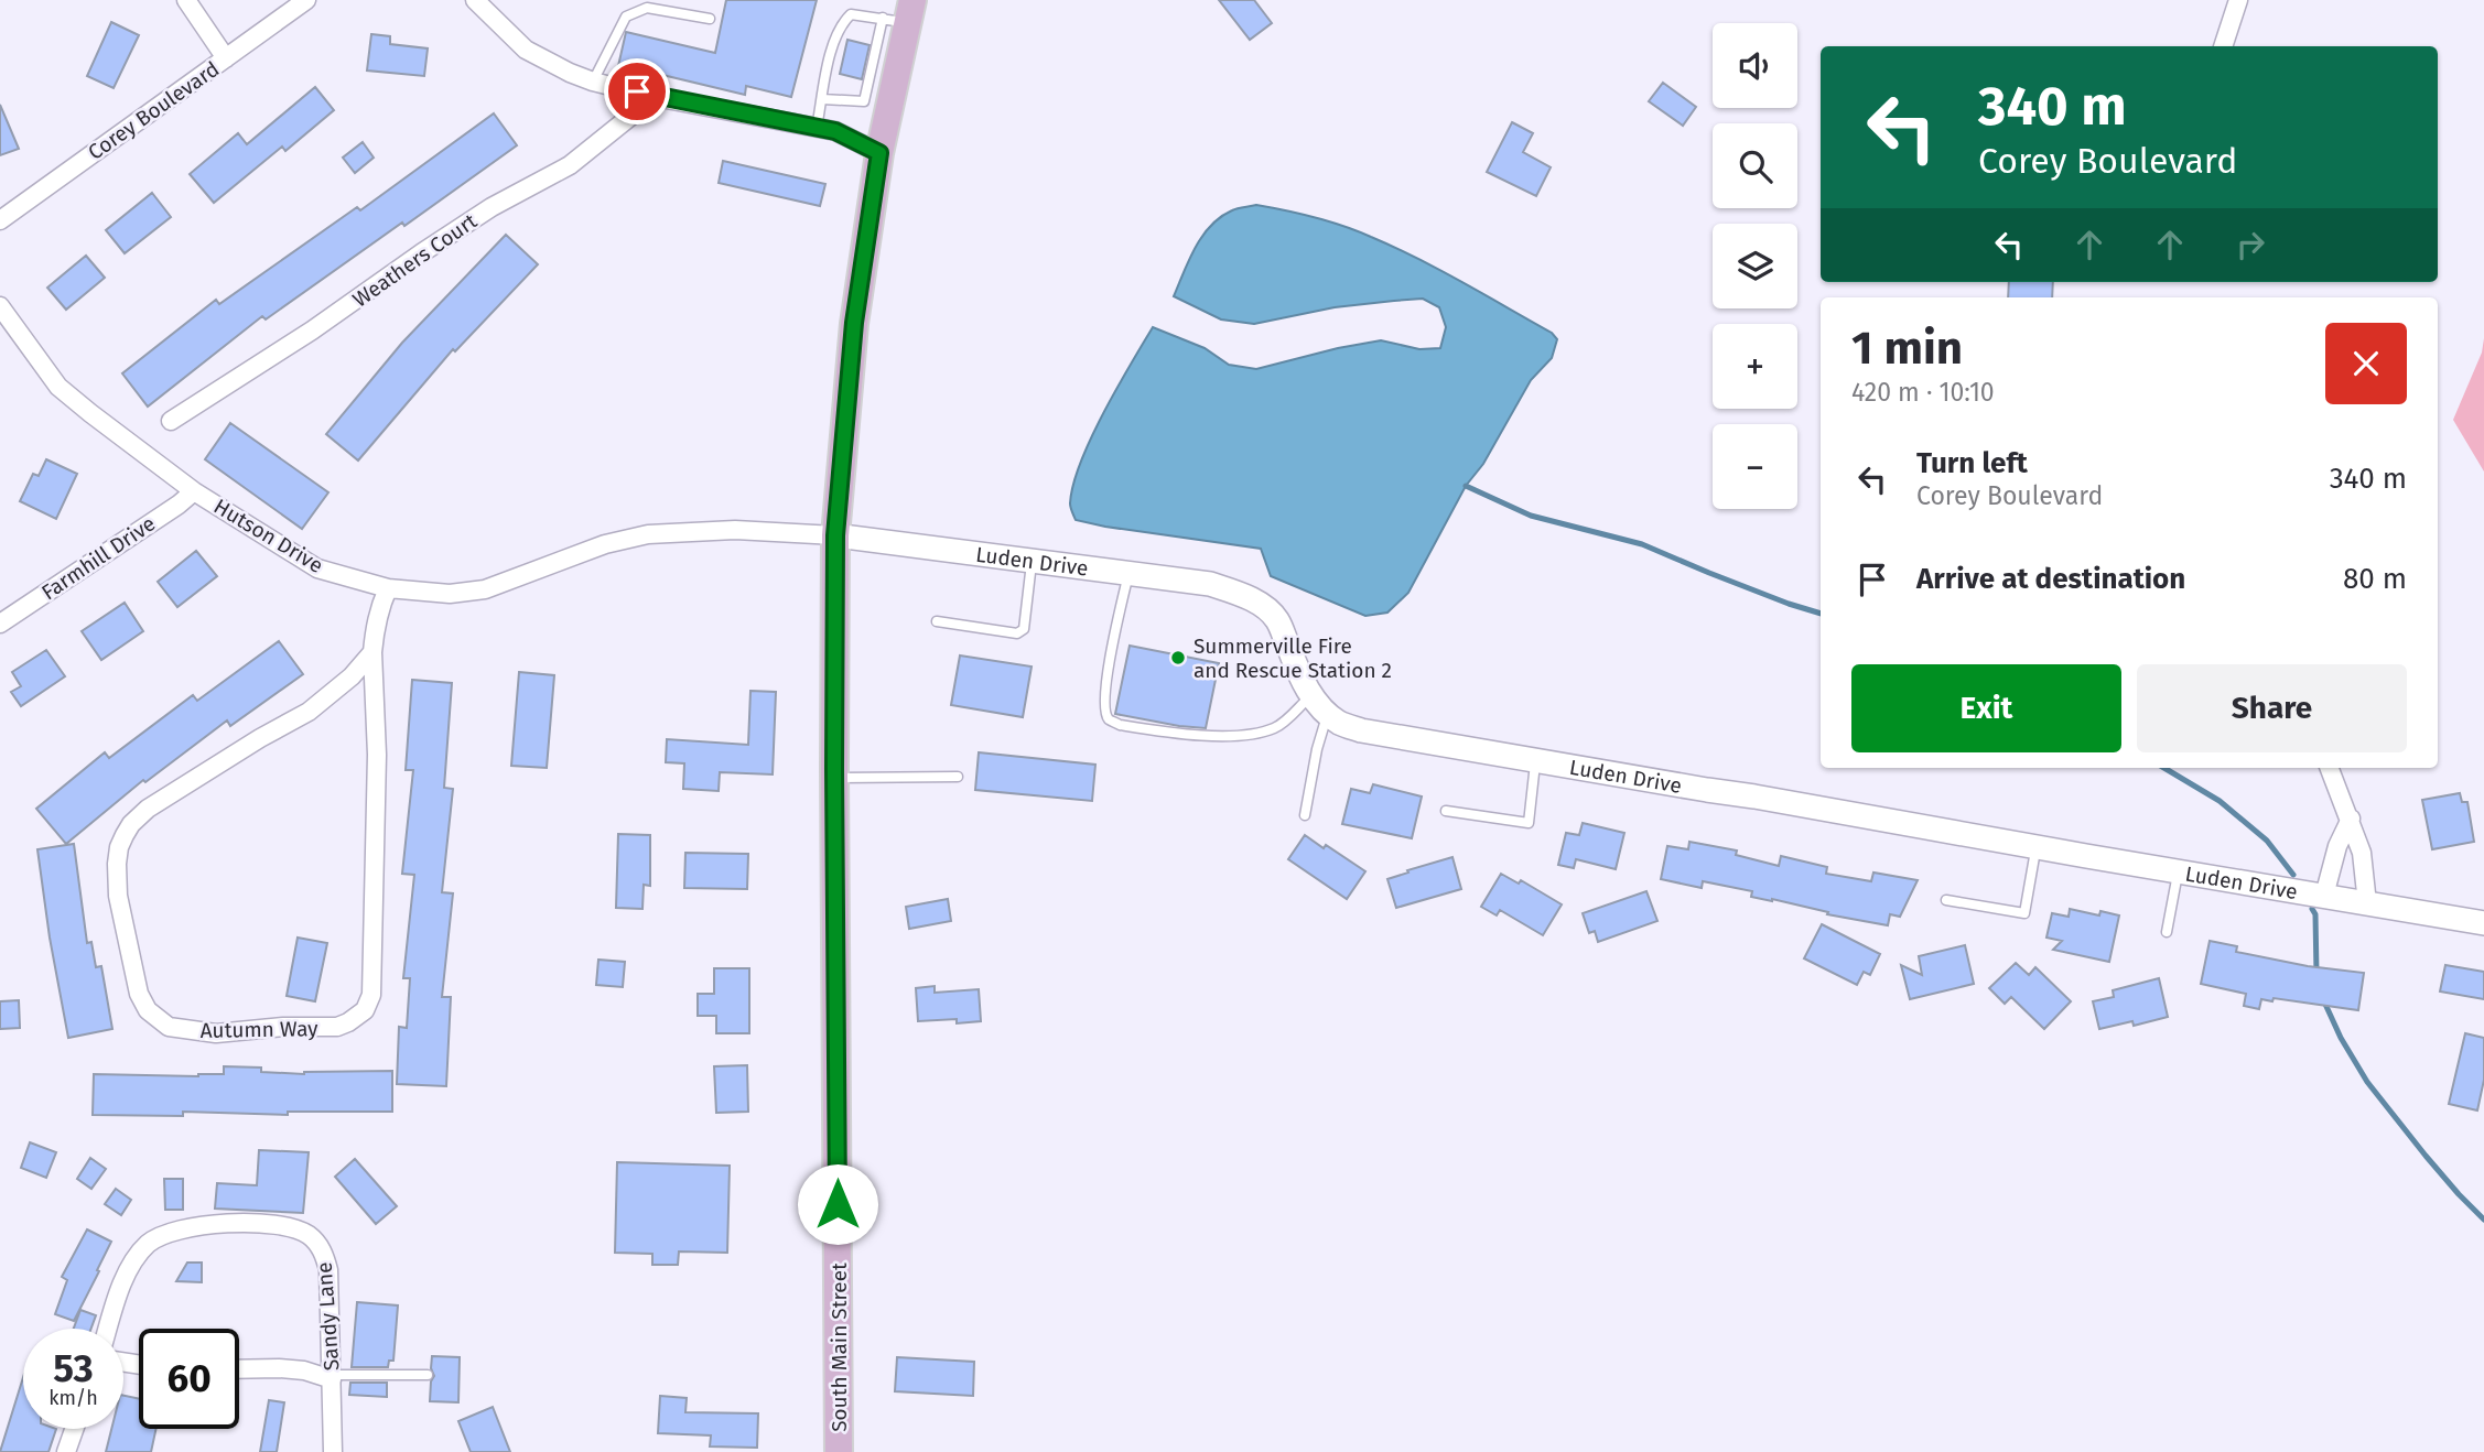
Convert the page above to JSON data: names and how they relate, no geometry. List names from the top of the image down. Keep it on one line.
{"streets":{"main road":["South Main Street"],"street":["Corey Boulevard","Weathers Court","Hutson Drive","Farmhill Drive","Luden Drive","Autumn Way","Sandy Lane"]},"crossings":[["Hutson Drive","Farmhill Drive"],["Hutson Drive","Luden Drive"],["Hutson Drive","Autumn Way"],["Hutson Drive","South Main Street"],["Luden Drive","South Main Street"]],"places":["Summerville Fire and Rescue Station 2"],"page":{"map_buttons":["+","−"],"turn":["340 m","Corey Boulevard"],"heading":["1 min","420 m · 10:10"],"list":[{"name":"Turn left","note":"Corey Boulevard","value":"340 m"},{"name":"Arrive at destination","value":"80 m"}],"buttons":["Exit","Share"],"speed":"53 km/h","limit":"60"}}
